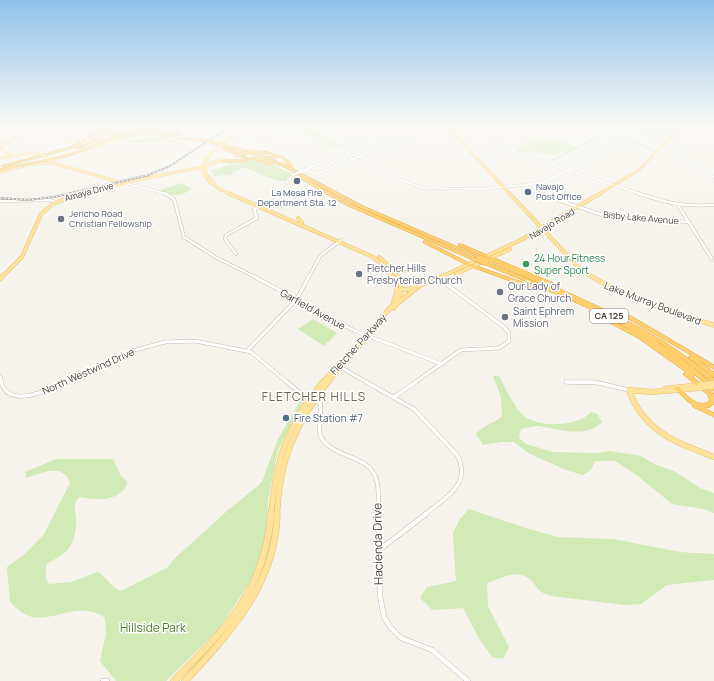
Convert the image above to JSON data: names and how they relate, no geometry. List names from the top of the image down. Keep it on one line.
{"streets":{"highway":["CA 125"],"main road":["Amaya Drive","Navajo Road","Lake Murray Boulevard","Fletcher Parkway"],"street":["Bisby Lake Avenue","Garfield Avenue","North Westwind Drive","Hacienda Drive"]},"crossings":[["Amaya Drive","Garfield Avenue"],["Bisby Lake Avenue","Navajo Road"],["Navajo Road","Lake Murray Boulevard"],["Navajo Road","Garfield Avenue"],["Navajo Road","CA 125"],["Navajo Road","Fletcher Parkway"],["Garfield Avenue","Fletcher Parkway"],["Fletcher Parkway","North Westwind Drive"],["Fletcher Parkway","Hacienda Drive"],["North Westwind Drive","Hacienda Drive"]],"districts":["FLETCHER HILLS"],"parks":["Hillside Park"],"places":["La Mesa Fire Department Sta. 12","Navajo Post Office","Jericho Road Christian Fellowship","24 Hour Fitness Super Sport","Fletcher Hills Presbyterian Church","Our Lady of Grace Church","Saint Ephrem Mission","Fire Station #7"]}
